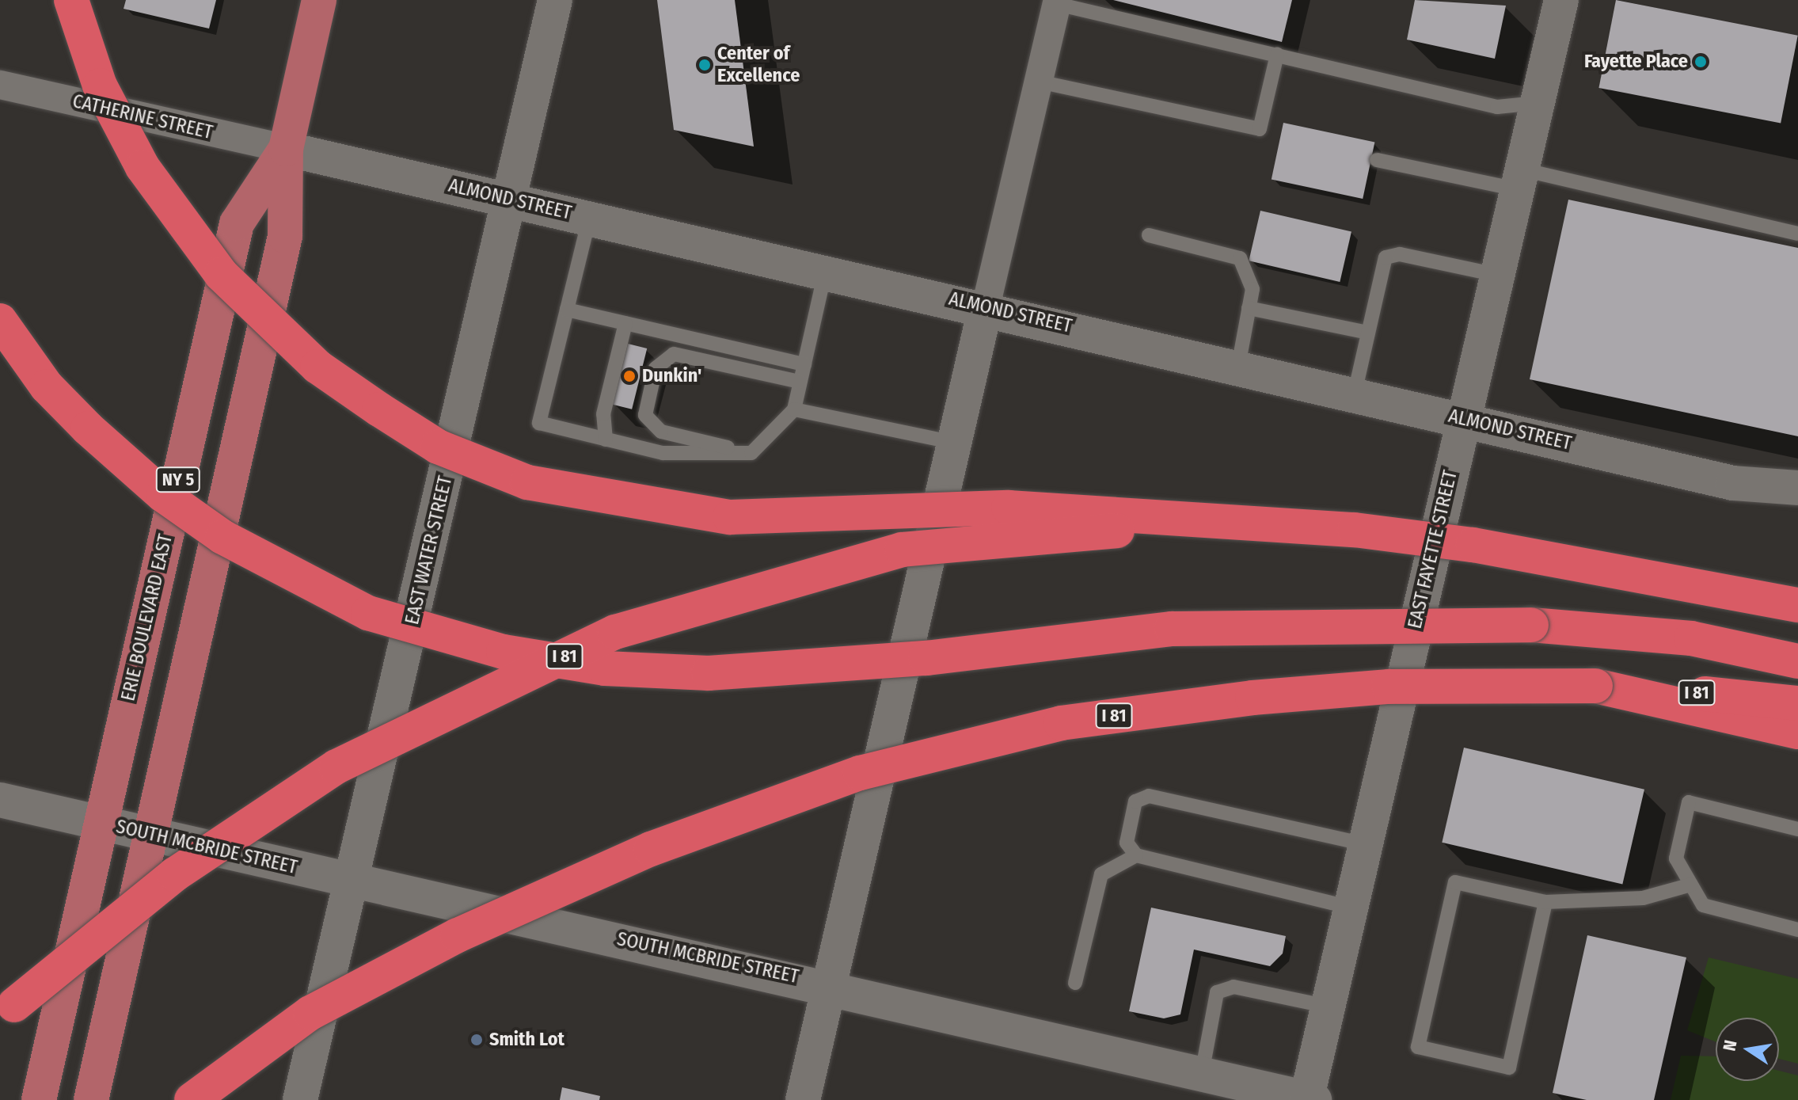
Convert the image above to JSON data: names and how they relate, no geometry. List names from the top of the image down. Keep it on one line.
{"streets":{"highway":["I 81"],"main road":["NY 5","ERIE BOULEVARD EAST"],"street":["CATHERINE STREET","ALMOND STREET","EAST FAYETTE STREET","EAST WATER STREET","SOUTH MCBRIDE STREET"]},"crossings":[["CATHERINE STREET","ALMOND STREET"],["CATHERINE STREET","ERIE BOULEVARD EAST"],["ALMOND STREET","EAST FAYETTE STREET"],["ALMOND STREET","EAST WATER STREET"],["ALMOND STREET","ERIE BOULEVARD EAST"],["EAST FAYETTE STREET","SOUTH MCBRIDE STREET"],["EAST WATER STREET","SOUTH MCBRIDE STREET"],["ERIE BOULEVARD EAST","SOUTH MCBRIDE STREET"]],"places":["Fayette Place","Center of Excellence","Dunkin'","Smith Lot"],"north":"left"}
